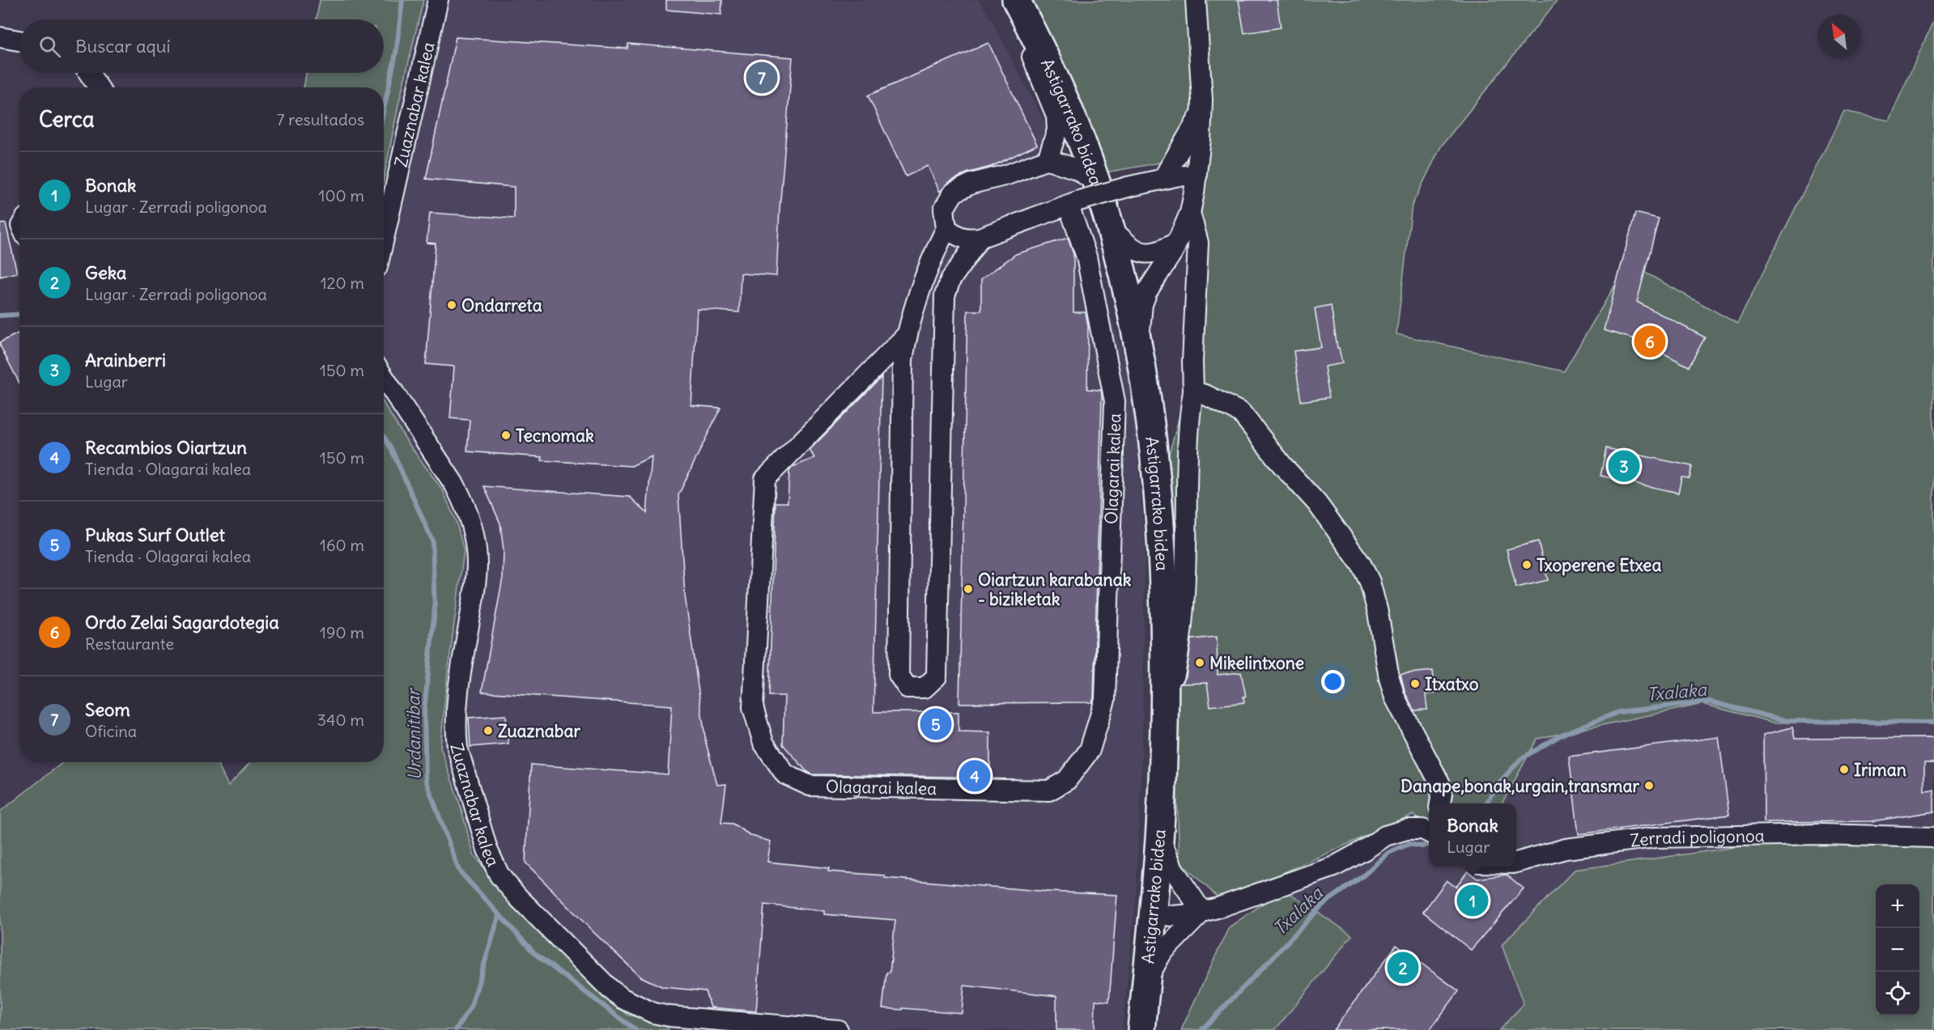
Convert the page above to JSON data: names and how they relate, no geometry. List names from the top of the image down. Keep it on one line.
{"streets":{"main road":["Astigarrako bidea"],"street":["Zuaznabar kalea","Olagarai kalea","Zerradi poligonoa"]},"crossings":[["Astigarrako bidea","Olagarai kalea"]],"water":["Txalaka","Urdanitibar"],"places":["Ondarreta","Tecnomak","Txoperene Etxea","Oiartzun karabanak - bizikletak","Mikelintxone","Itxatxo","Zuaznabar","Iriman","Danape,bonak,urgain,transmar"],"north":"top left","page":{"search":"Buscar aquí","pins":["7","6","3","5","4","1","2"],"heading":["Cerca","7 resultados"],"list":[{"mark":"1","name":"Bonak","note":"Lugar · Zerradi poligonoa","value":"100 m"},{"mark":"2","name":"Geka","note":"Lugar · Zerradi poligonoa","value":"120 m"},{"mark":"3","name":"Arainberri","note":"Lugar","value":"150 m"},{"mark":"4","name":"Recambios Oiartzun","note":"Tienda · Olagarai kalea","value":"150 m"},{"mark":"5","name":"Pukas Surf Outlet","note":"Tienda · Olagarai kalea","value":"160 m"},{"mark":"6","name":"Ordo Zelai Sagardotegia","note":"Restaurante","value":"190 m"},{"mark":"7","name":"Seom","note":"Oficina","value":"340 m"}],"popup":["Bonak","Lugar"],"map_buttons":["+","−"]}}
